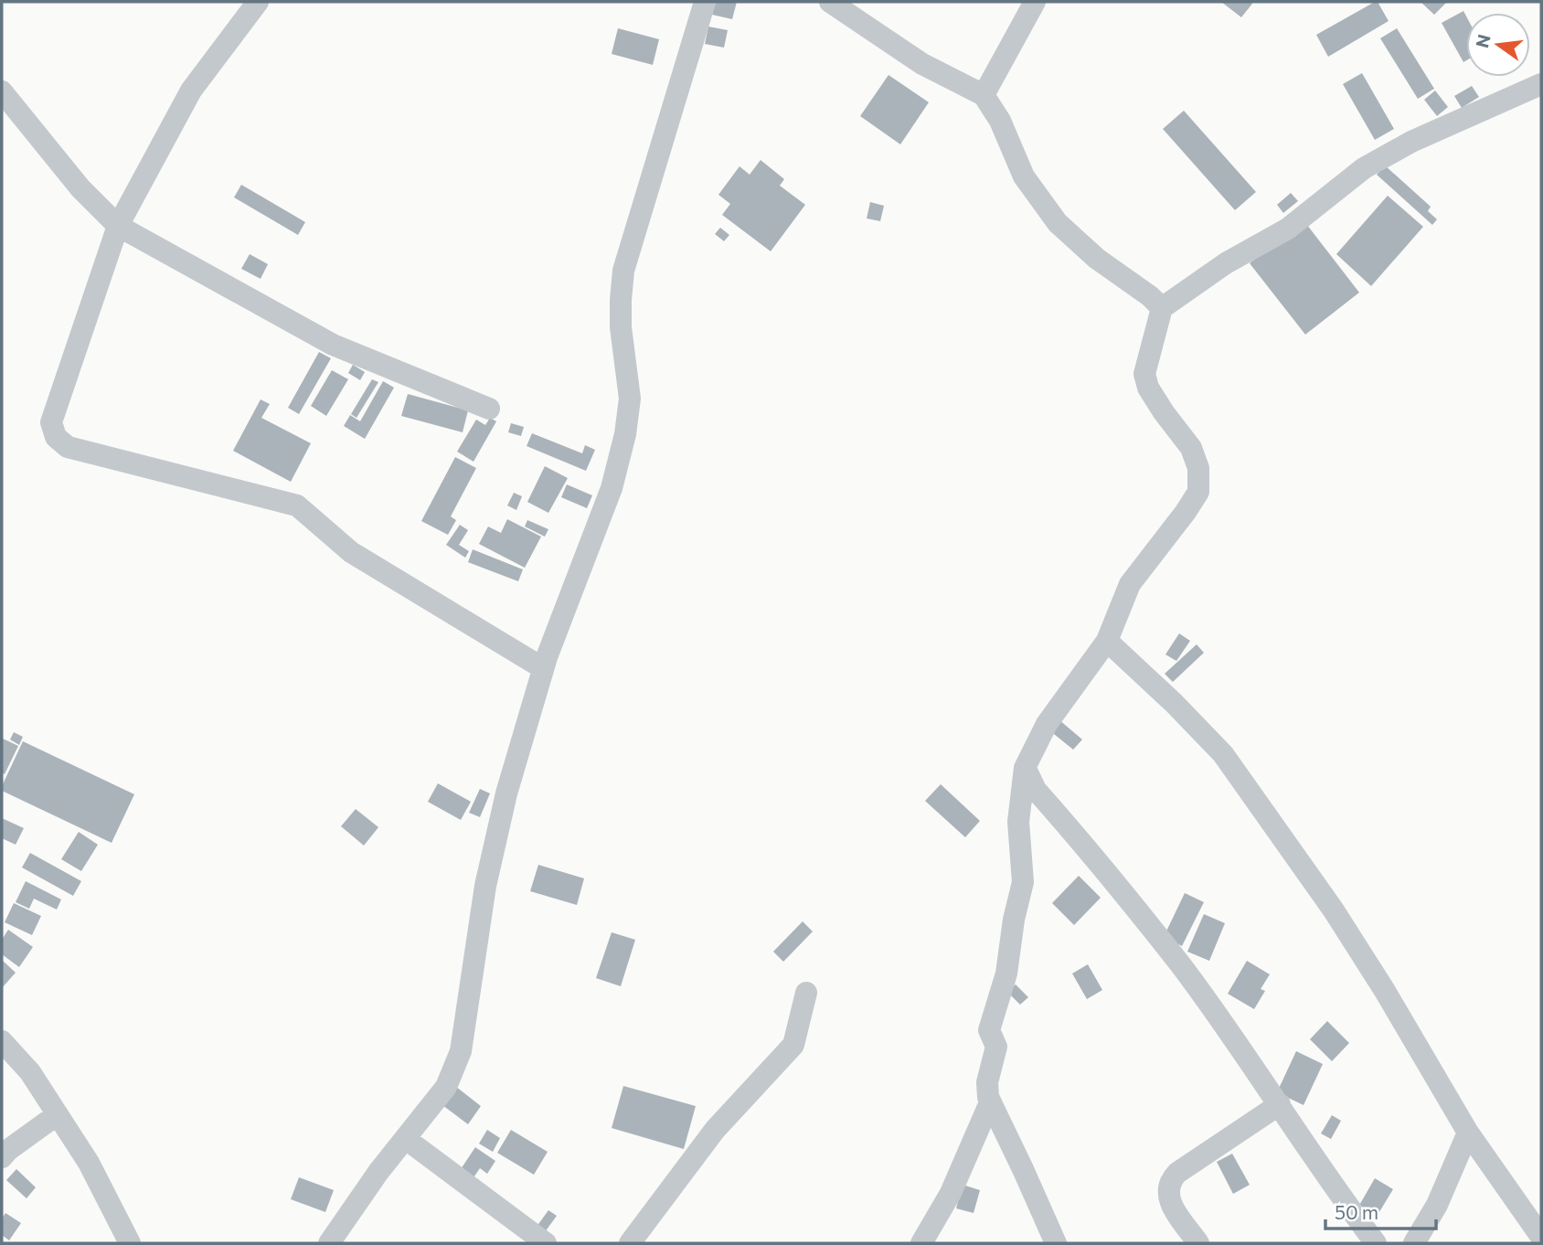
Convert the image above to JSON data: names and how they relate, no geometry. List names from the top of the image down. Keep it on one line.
{"scale_bar":"50 m","north":"left"}
